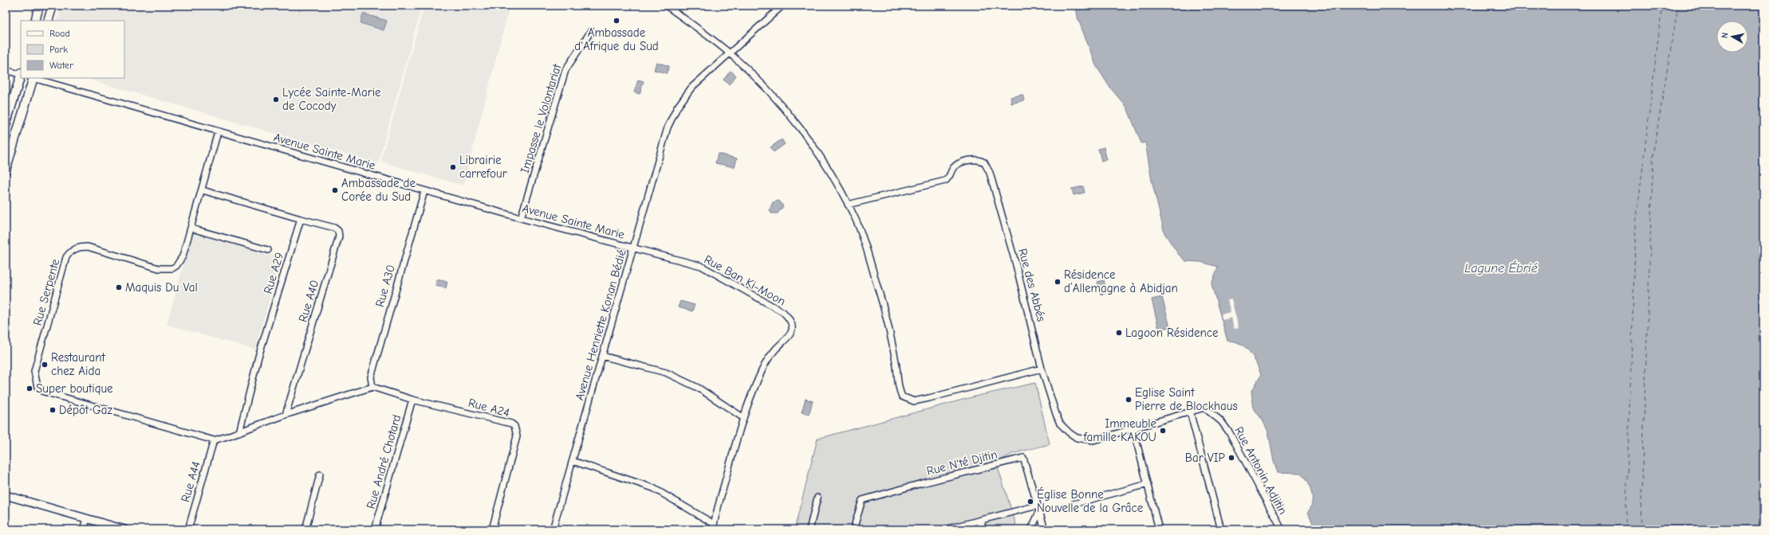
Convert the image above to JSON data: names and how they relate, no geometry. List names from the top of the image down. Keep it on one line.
{"streets":{"street":["Impasse le Volontariat","Avenue Sainte Marie","Rue A29","Rue Ban Ki-Moon","Rue des Abbés","Rue A30","Rue Serpente","Rue A40","Avenue Henriette Konan Bédié","Rue A24","Rue André Chotard","Rue N'té Djitin","Rue Antonin Adjitin","Rue A44"]},"crossings":[["Impasse le Volontariat","Avenue Sainte Marie"],["Avenue Sainte Marie","Rue Ban Ki-Moon"],["Avenue Sainte Marie","Rue A30"],["Avenue Sainte Marie","Rue Serpente"],["Avenue Sainte Marie","Avenue Henriette Konan Bédié"],["Rue A29","Rue A40"],["Rue Ban Ki-Moon","Avenue Henriette Konan Bédié"],["Rue des Abbés","Rue Antonin Adjitin"],["Rue A30","Rue A24"],["Rue Serpente","Rue A44"],["Rue A24","Rue André Chotard"]],"water":["Lagune Ébrié"],"places":["Ambassade d'Afrique du Sud","Lycée Sainte-Marie de Cocody","Librairie carrefour","Ambassade de Corée du Sud","Résidence d’Allemagne à Abidjan","Maquis Du Val","Lagoon Résidence","Restaurant chez Aida","Super boutique","Eglise Saint Pierre de Blockhaus","Dépôt Gaz","Immeuble famille KAKOU","Bar VIP","Église Bonne Nouvelle de la Grâce"],"legend":["Road","Park","Water"],"north":"left"}
